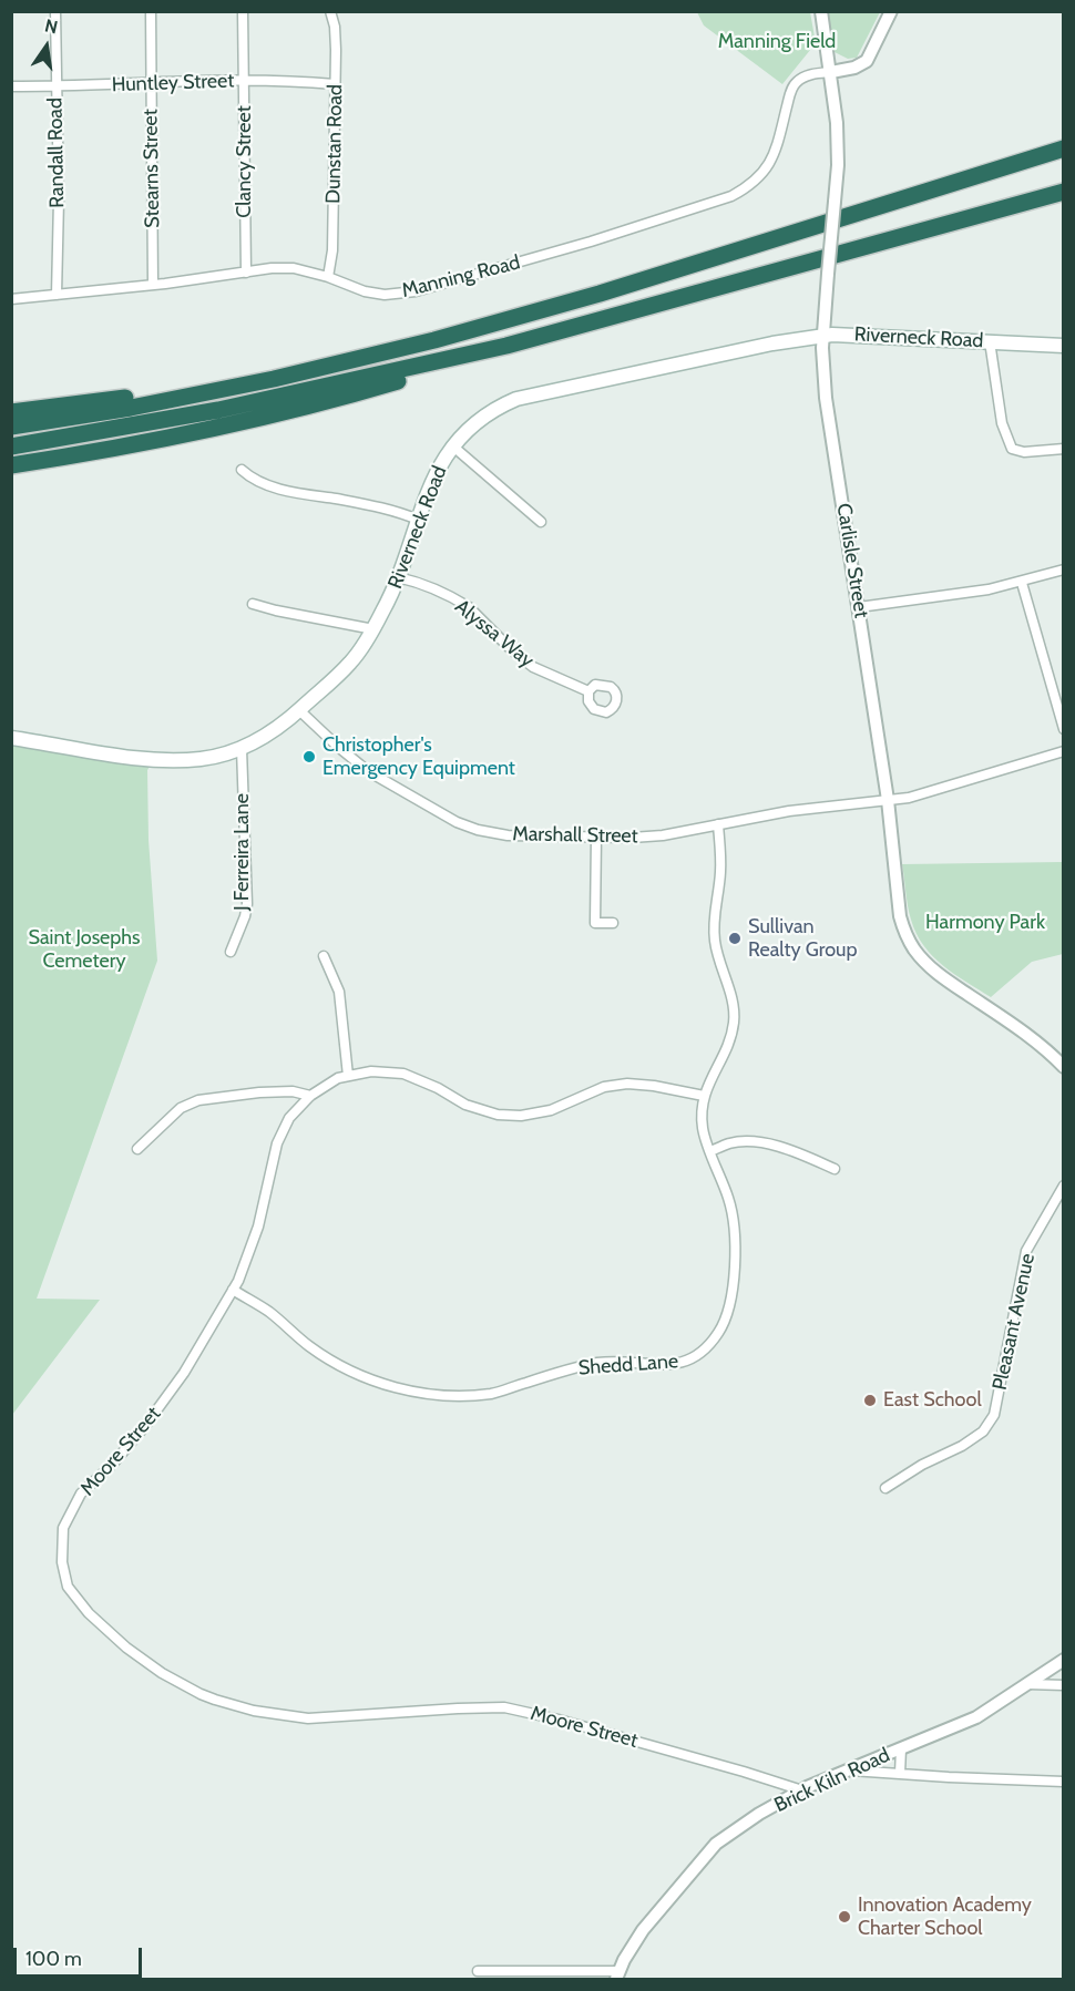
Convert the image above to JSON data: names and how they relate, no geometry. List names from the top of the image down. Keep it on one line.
{"streets":{"main road":["Riverneck Road"],"street":["Huntley Street","Dunstan Road","Randall Road","Clancy Street","Stearns Street","Manning Road","Carlisle Street","Alyssa Way","Marshall Street","J Ferreira Lane","Pleasant Avenue","Shedd Lane","Moore Street","Brick Kiln Road"]},"crossings":[["Huntley Street","Dunstan Road"],["Huntley Street","Randall Road"],["Huntley Street","Clancy Street"],["Huntley Street","Stearns Street"],["Dunstan Road","Manning Road"],["Randall Road","Manning Road"],["Clancy Street","Manning Road"],["Stearns Street","Manning Road"],["Manning Road","Carlisle Street"],["Riverneck Road","Carlisle Street"],["Riverneck Road","Alyssa Way"],["Riverneck Road","Marshall Street"],["Riverneck Road","J Ferreira Lane"],["Carlisle Street","Marshall Street"],["Marshall Street","Shedd Lane"],["Shedd Lane","Moore Street"],["Moore Street","Brick Kiln Road"]],"parks":["Manning Field","Harmony Park","Saint Josephs Cemetery"],"places":["Christopher's Emergency Equipment","Sullivan Realty Group","East School","Innovation Academy Charter School"],"scale_bar":"100 m","north":"top"}
